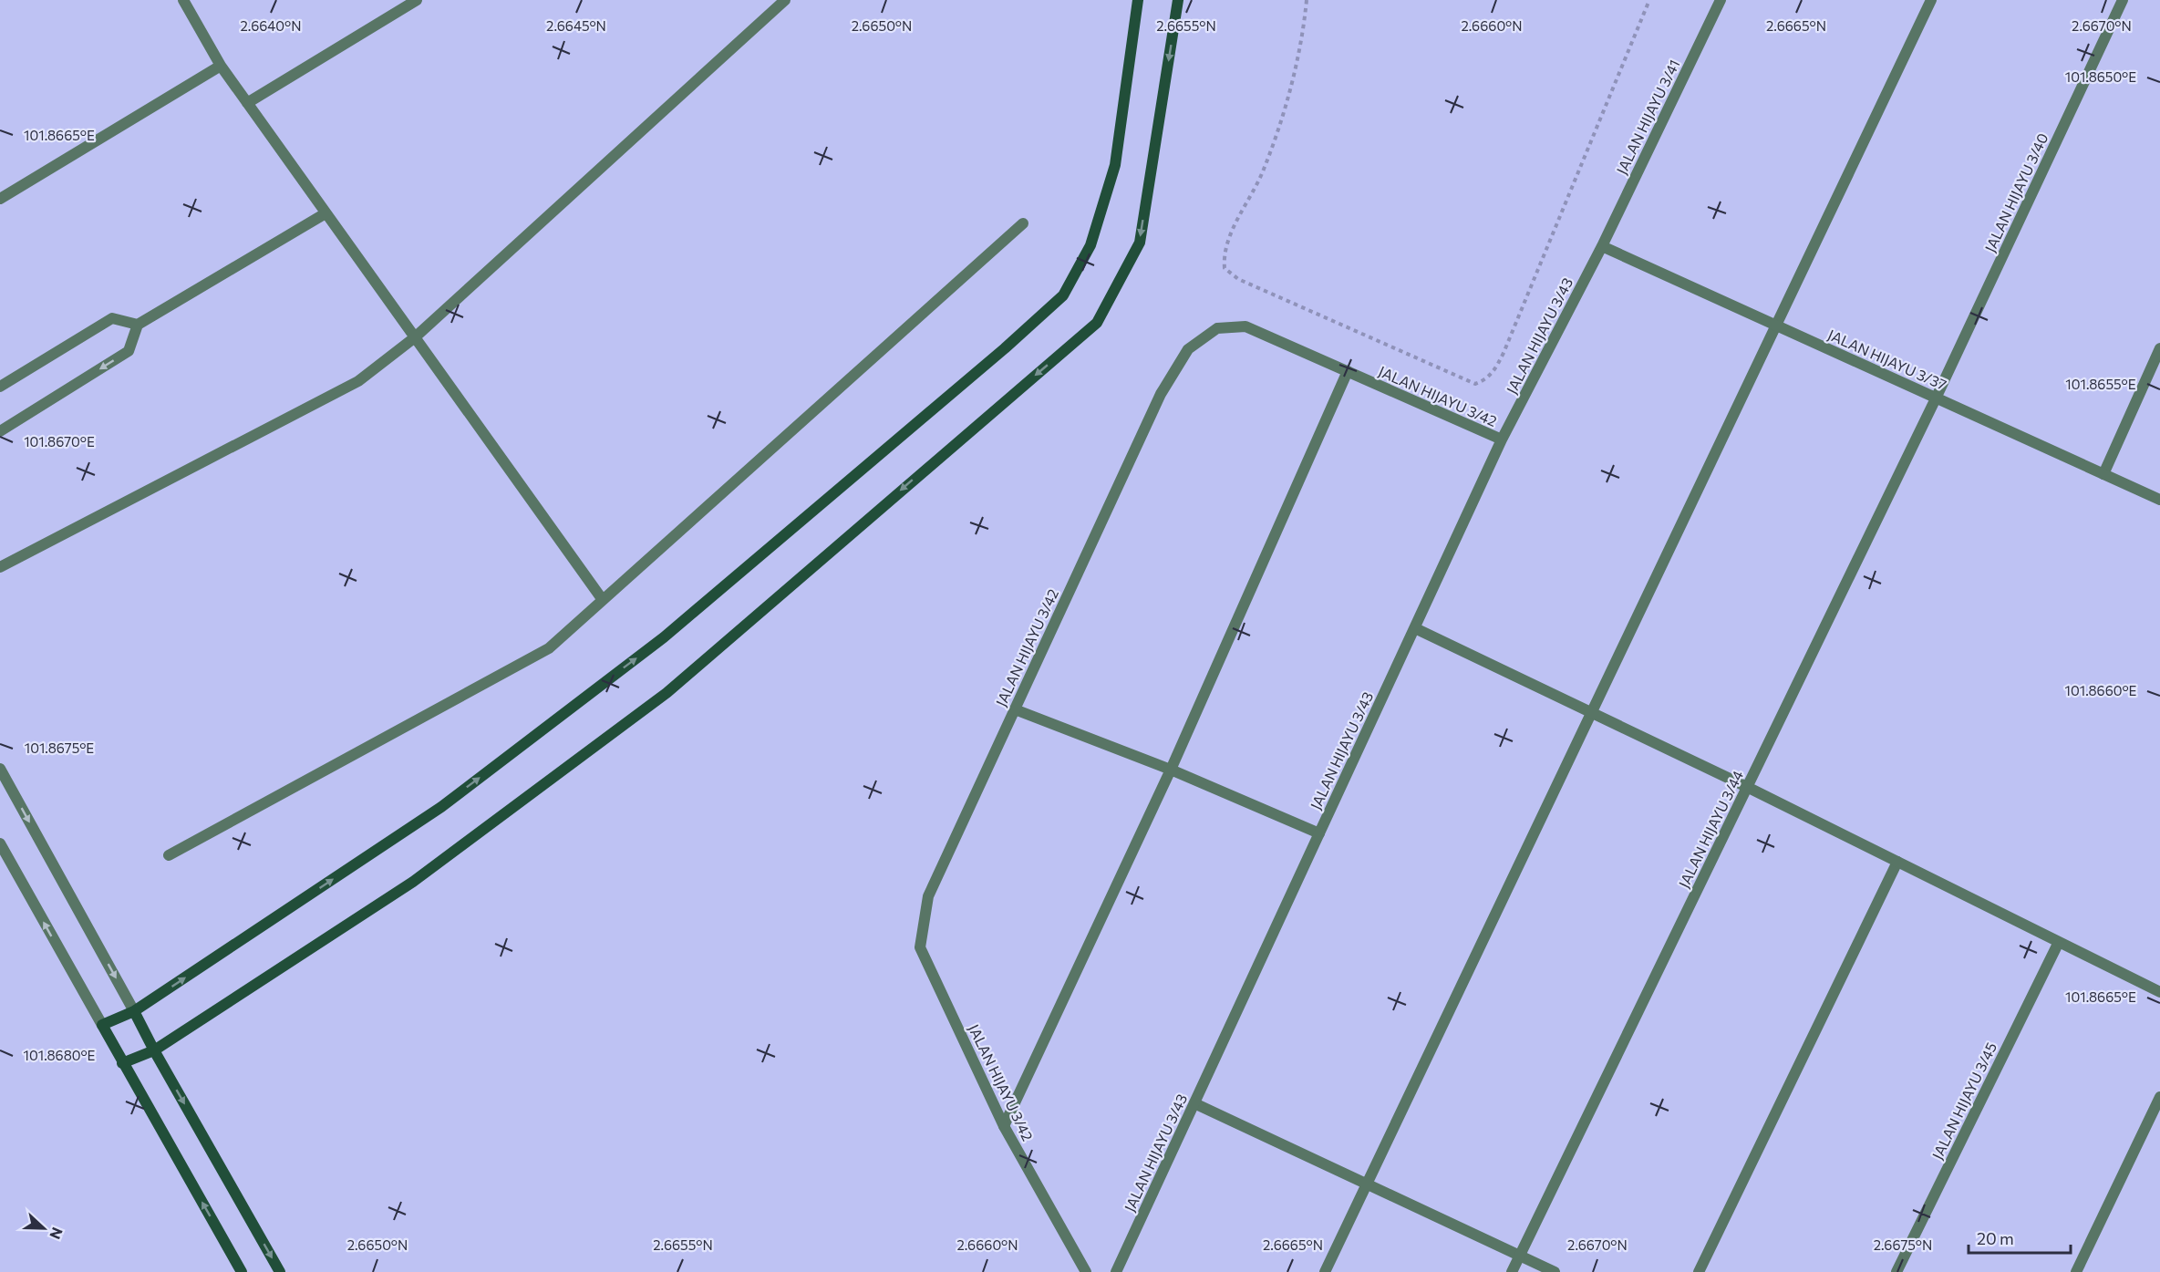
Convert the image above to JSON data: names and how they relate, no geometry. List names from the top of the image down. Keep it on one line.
{"streets":{"street":["JALAN HIJAYU 3/41","JALAN HIJAYU 3/40","JALAN HIJAYU 3/43","JALAN HIJAYU 3/37","JALAN HIJAYU 3/42","JALAN HIJAYU 3/44","JALAN HIJAYU 3/45"]},"crossings":[["JALAN HIJAYU 3/41","JALAN HIJAYU 3/43"],["JALAN HIJAYU 3/41","JALAN HIJAYU 3/37"],["JALAN HIJAYU 3/40","JALAN HIJAYU 3/37"],["JALAN HIJAYU 3/40","JALAN HIJAYU 3/44"],["JALAN HIJAYU 3/43","JALAN HIJAYU 3/37"],["JALAN HIJAYU 3/43","JALAN HIJAYU 3/42"],["JALAN HIJAYU 3/37","JALAN HIJAYU 3/44"]],"scale_bar":"20 m","north":"right","coordinates":["2.6640°N","2.6645°N","2.6650°N","2.6655°N","2.6660°N","2.6665°N","2.6670°N","101.8650°E","101.8665°E","101.8655°E","101.8670°E","101.8660°E","101.8675°E","101.8680°E","2.6675°N"]}
